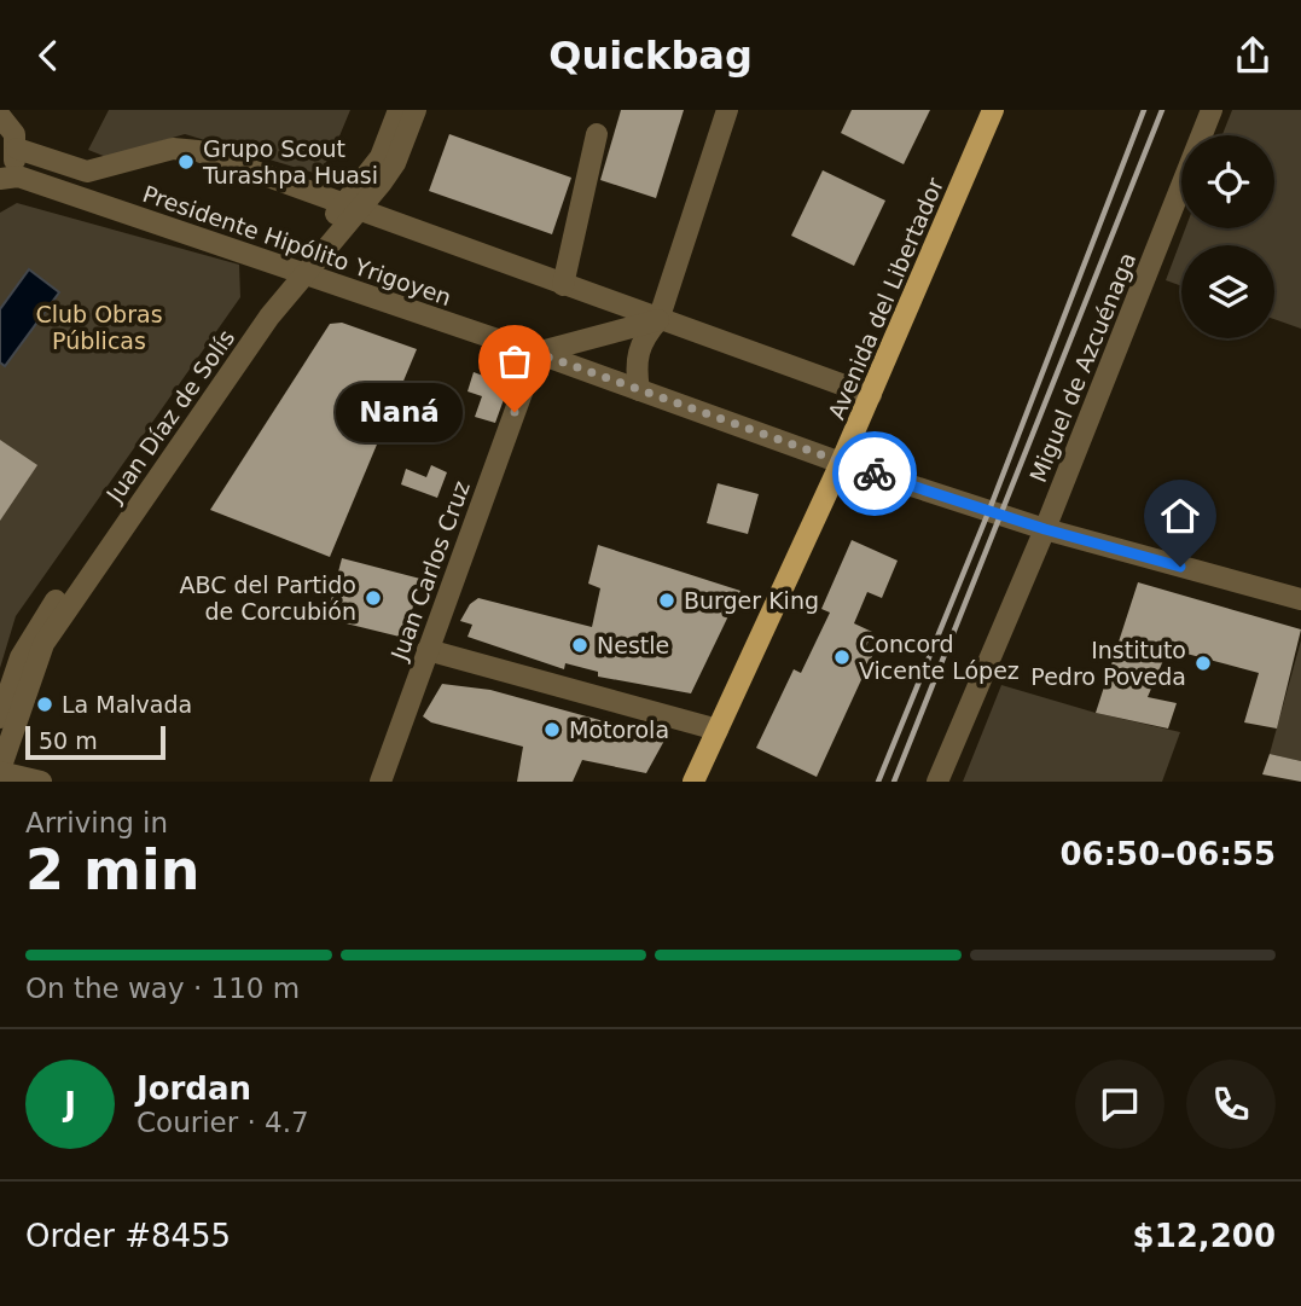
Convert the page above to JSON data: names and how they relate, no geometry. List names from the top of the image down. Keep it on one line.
{"streets":{"main road":["Avenida del Libertador"],"street":["Presidente Hipólito Yrigoyen","Miguel de Azcuénaga","Juan Díaz de Solís","Juan Carlos Cruz"]},"crossings":[["Presidente Hipólito Yrigoyen","Avenida del Libertador"],["Presidente Hipólito Yrigoyen","Miguel de Azcuénaga"],["Presidente Hipólito Yrigoyen","Juan Díaz de Solís"],["Presidente Hipólito Yrigoyen","Juan Carlos Cruz"]],"parks":["Club Obras Públicas"],"places":["Grupo Scout Turashpa Huasi","Naná","ABC del Partido de Corcubión","Burger King","Nestle","Concord Vicente López","Instituto Pedro Poveda","La Malvada","Motorola"],"scale_bar":"50 m","page":{"header":"Quickbag","bubble":"Naná","scale":"50 m","heading":["2 min","Arriving in","06:50–06:55"],"panel":["Jordan","Courier · 4.7","Order #8455","$12,200"],"bar":"On the way · 110 m","round":"J"}}
